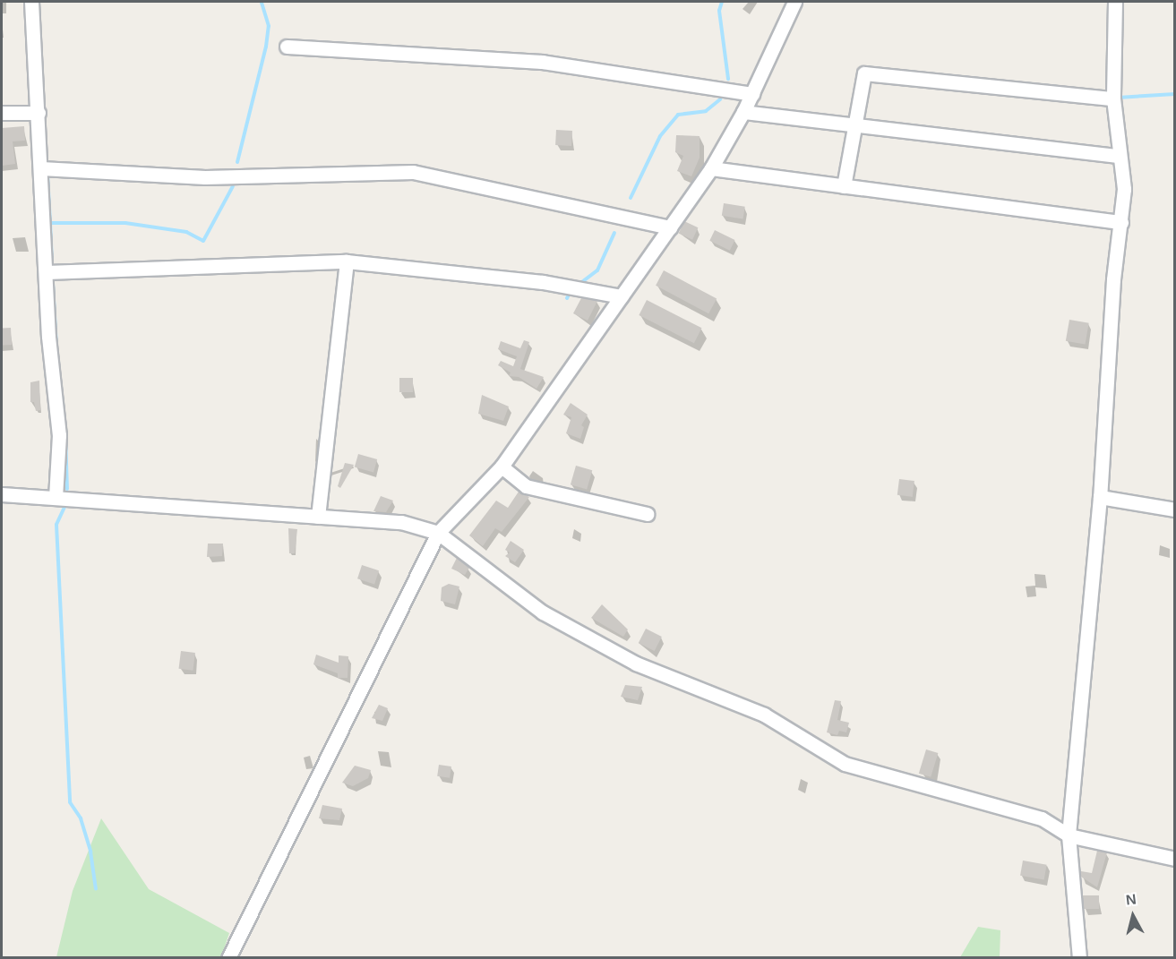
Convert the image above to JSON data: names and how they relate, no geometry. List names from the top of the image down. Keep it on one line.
{"north":"top"}
